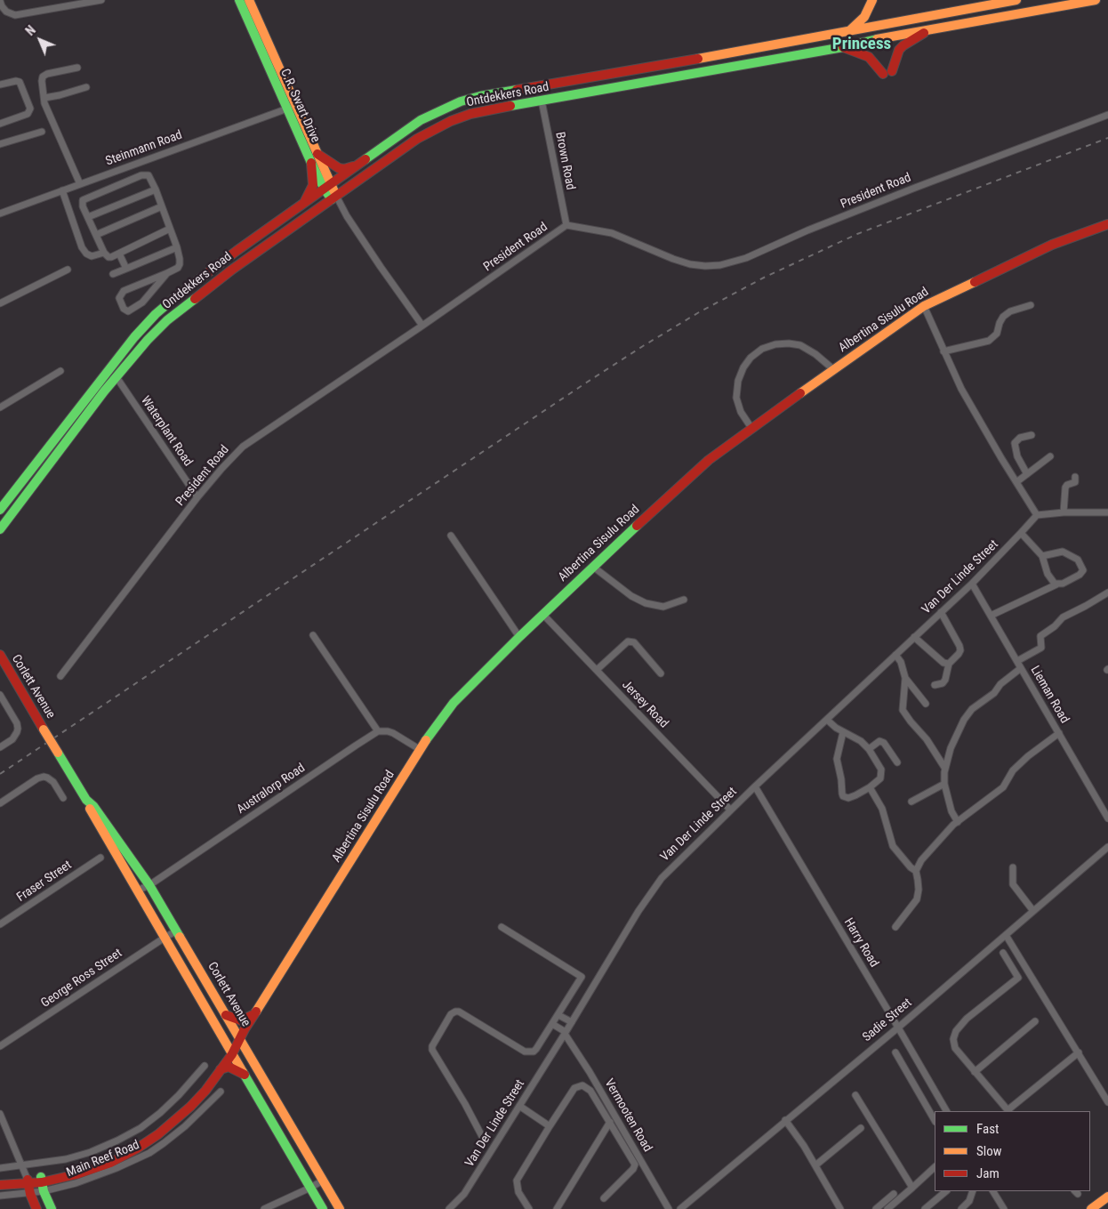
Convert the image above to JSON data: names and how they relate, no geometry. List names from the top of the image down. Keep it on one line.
{"streets":{"main road":["Ontdekkers Road","C.R. Swart Drive","Albertina Sisulu Road","Corlett Avenue"],"street":["Steinmann Road","Brown Road","President Road","Waterplant Road","Van Der Linde Street","Lieman Road","Jersey Road","Australorp Road","Fraser Street","Harry Road","George Ross Street","Sadie Street","Vermooten Road","Main Reef Road"]},"crossings":[["Ontdekkers Road","C.R. Swart Drive"],["Ontdekkers Road","Brown Road"],["Ontdekkers Road","Waterplant Road"],["C.R. Swart Drive","Steinmann Road"],["C.R. Swart Drive","President Road"],["Brown Road","President Road"],["President Road","Waterplant Road"],["Albertina Sisulu Road","Corlett Avenue"],["Albertina Sisulu Road","Jersey Road"],["Albertina Sisulu Road","Main Reef Road"],["Van Der Linde Street","Lieman Road"],["Van Der Linde Street","Jersey Road"],["Van Der Linde Street","Harry Road"],["Van Der Linde Street","Vermooten Road"],["Corlett Avenue","Australorp Road"],["Corlett Avenue","George Ross Street"],["Harry Road","Sadie Street"]],"districts":["Princess"],"legend":["Fast","Slow","Jam"],"north":"top left"}
